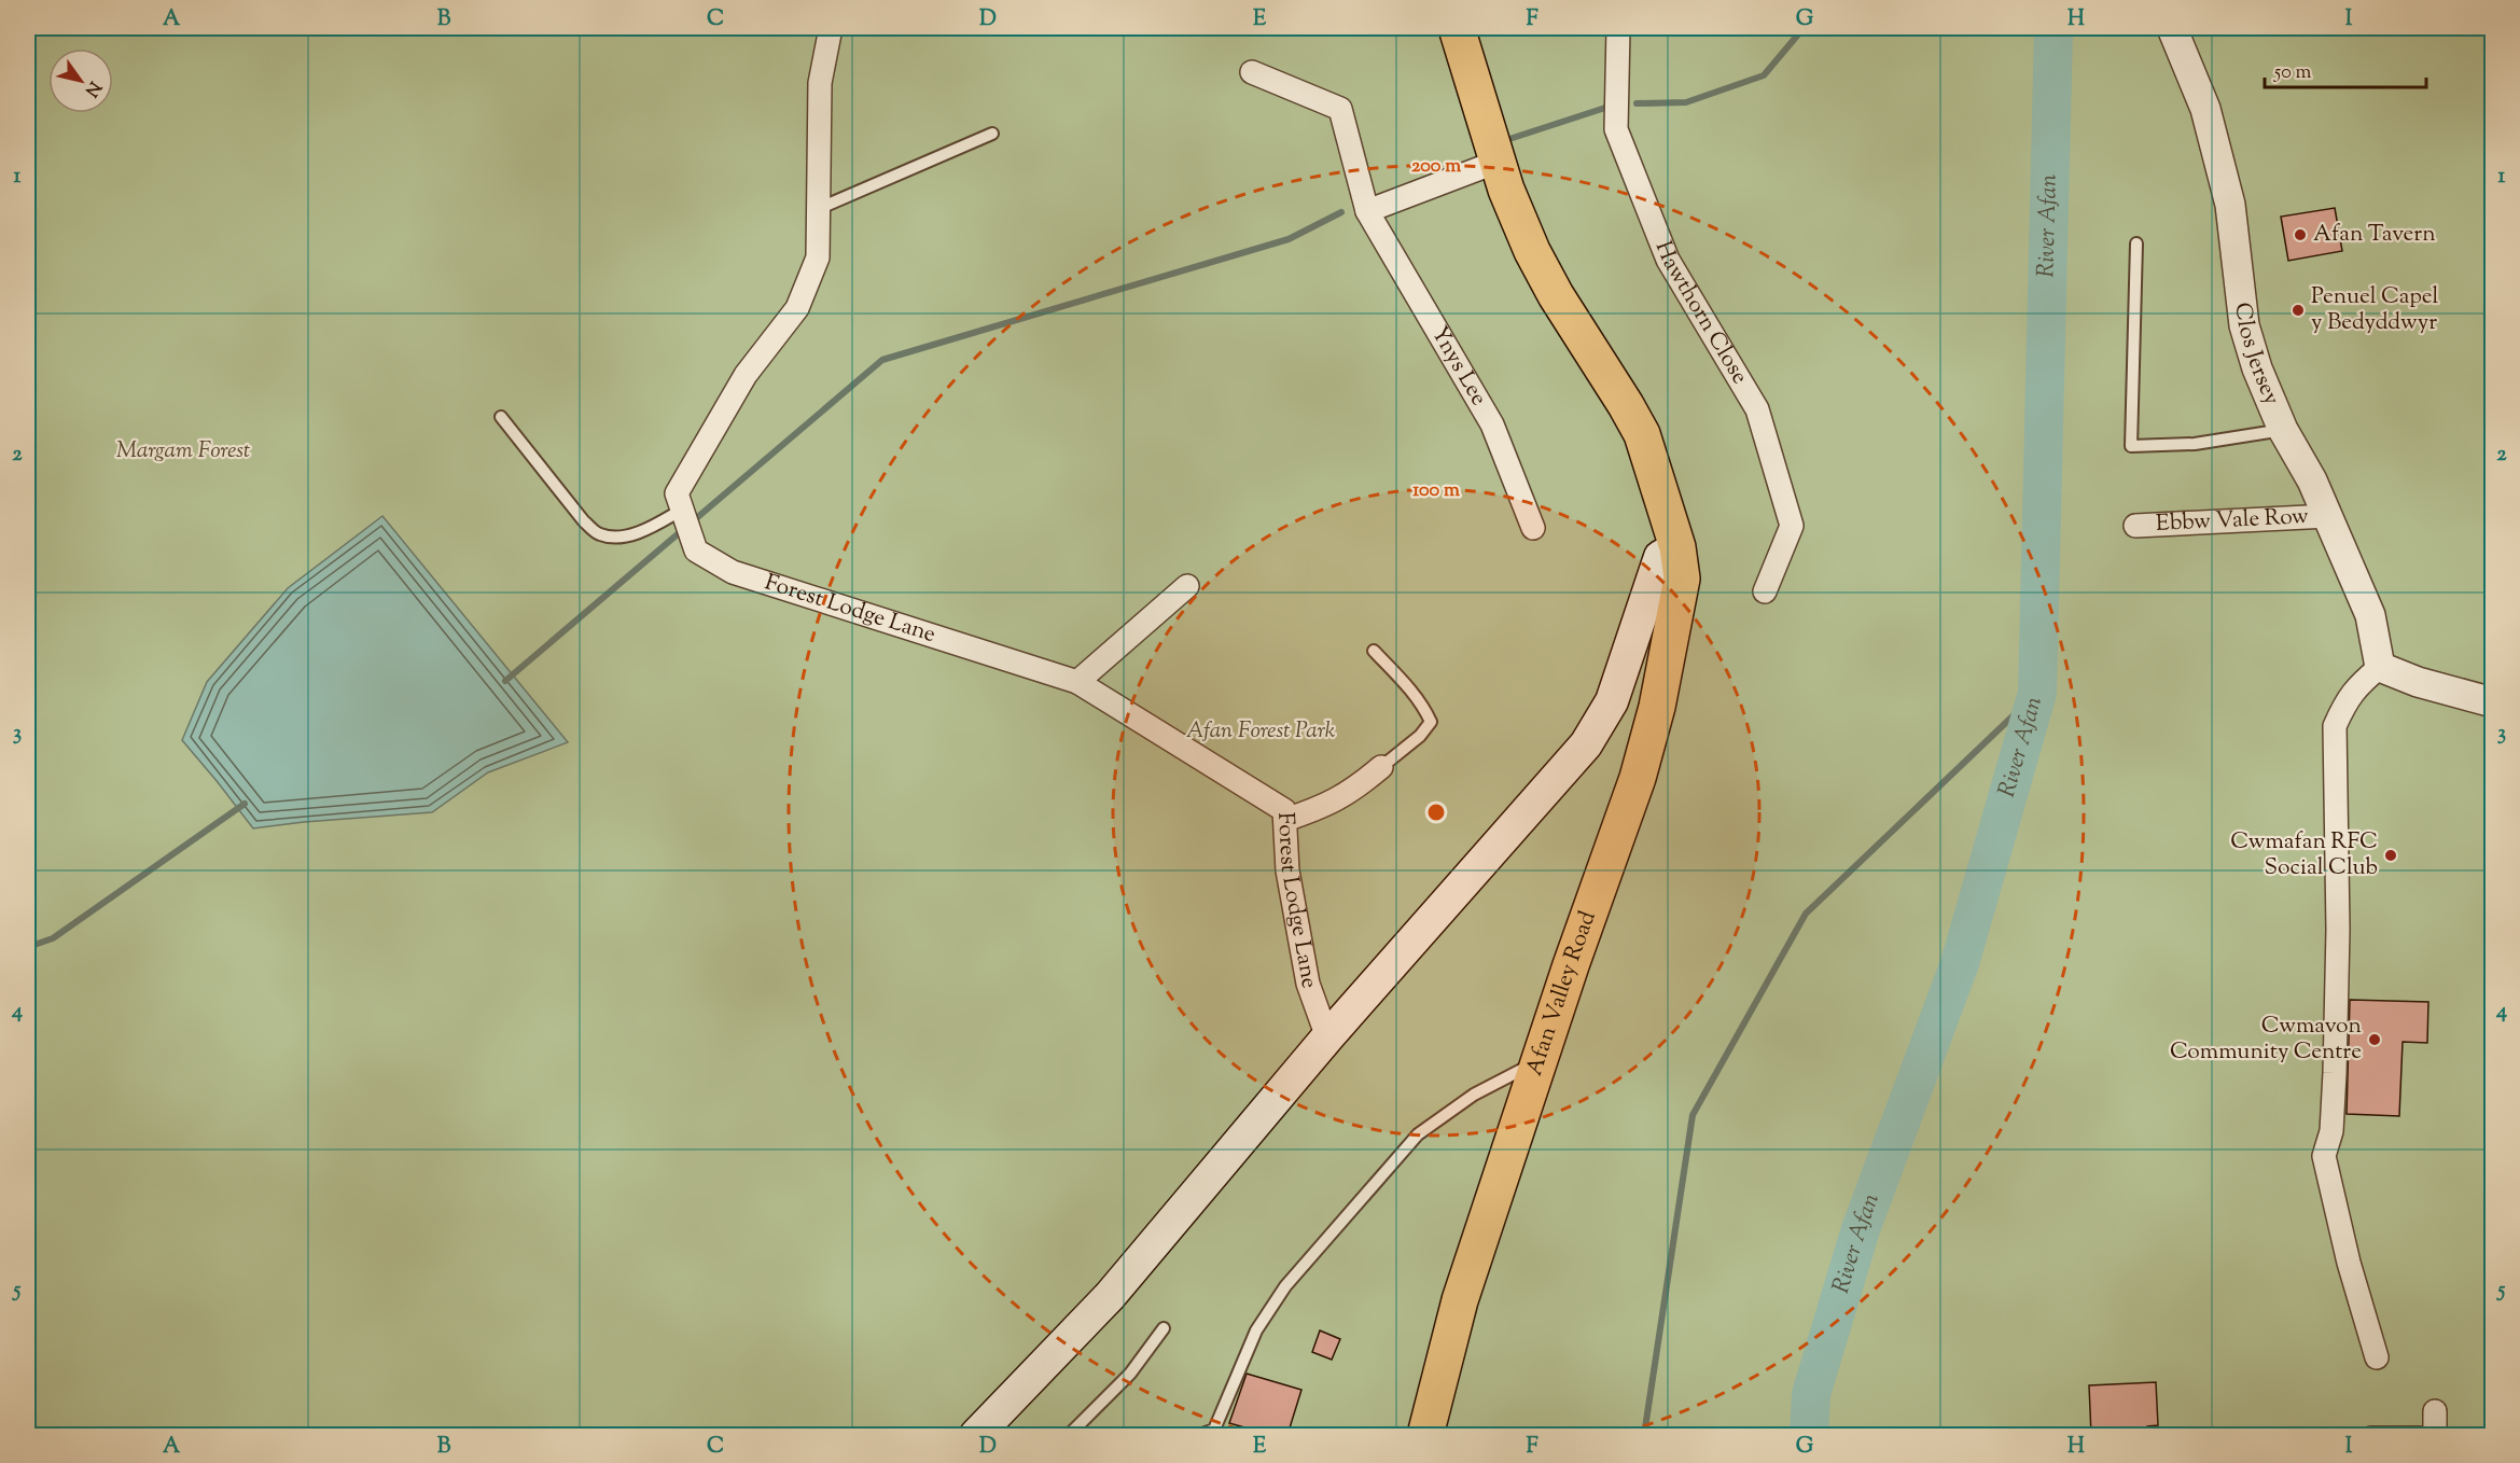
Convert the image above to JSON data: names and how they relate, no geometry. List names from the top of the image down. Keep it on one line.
{"streets":{"main road":["Afan Valley Road"],"street":["Hawthorn Close","Clos Jersey","Ynys Lee","Ebbw Vale Row","Forest Lodge Lane"]},"crossings":[["Clos Jersey","Ebbw Vale Row"]],"water":["River Afan"],"parks":["Margam Forest","Afan Forest Park"],"places":["Afan Tavern","Penuel Capel y Bedyddwyr","Cwmafan RFC Social Club","Cwmavon Community Centre"],"scale_bar":"50 m","north":"bottom right","grid":{"columns":["A","B","C","D","E","F","G","H","I"],"rows":["1","2","3","4","5"]},"rings":["200 m","100 m"]}
